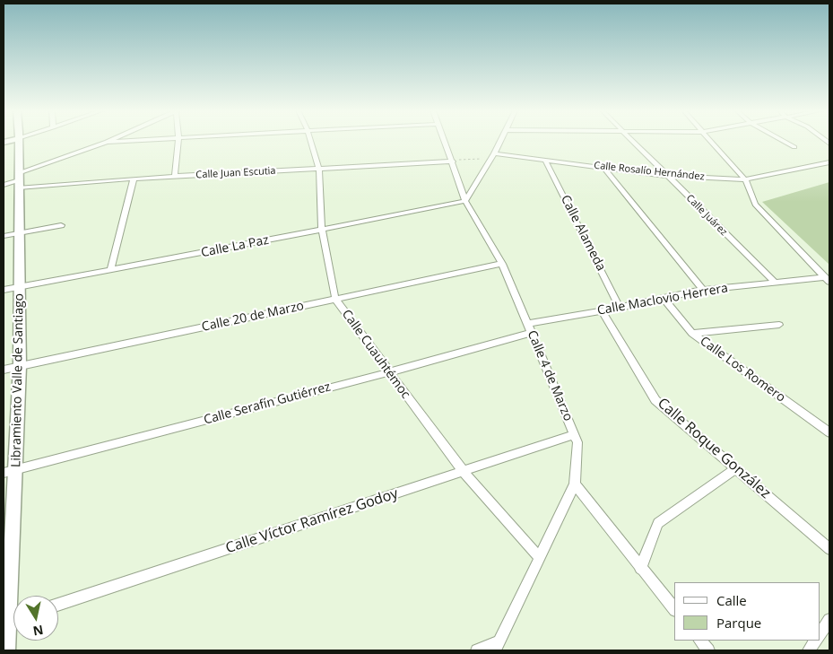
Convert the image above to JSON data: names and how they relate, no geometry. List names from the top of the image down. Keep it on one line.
{"streets":{"street":["Calle Rosalío Hernández","Calle Juan Escutia","Calle Juárez","Calle Alameda","Calle La Paz","Calle Maclovio Herrera","Calle 20 de Marzo","Calle Cuauhtémoc","Calle Los Romero","Calle 4 de Marzo","Libramiento Valle de Santiago","Calle Serafín Gutiérrez","Calle Roque González","Calle Víctor Ramírez Godoy"]},"crossings":[["Calle Rosalío Hernández","Calle Juárez"],["Calle Rosalío Hernández","Calle Alameda"],["Calle Juan Escutia","Calle Cuauhtémoc"],["Calle Juan Escutia","Calle 4 de Marzo"],["Calle Juan Escutia","Libramiento Valle de Santiago"],["Calle Juárez","Calle Maclovio Herrera"],["Calle Alameda","Calle Maclovio Herrera"],["Calle La Paz","Calle Cuauhtémoc"],["Calle La Paz","Calle 4 de Marzo"],["Calle La Paz","Libramiento Valle de Santiago"],["Calle Maclovio Herrera","Calle Los Romero"],["Calle Maclovio Herrera","Calle 4 de Marzo"],["Calle Maclovio Herrera","Calle Roque González"],["Calle 20 de Marzo","Calle Cuauhtémoc"],["Calle 20 de Marzo","Calle 4 de Marzo"],["Calle 20 de Marzo","Libramiento Valle de Santiago"],["Calle Cuauhtémoc","Calle 4 de Marzo"],["Calle Cuauhtémoc","Calle Serafín Gutiérrez"],["Calle Cuauhtémoc","Calle Víctor Ramírez Godoy"],["Calle 4 de Marzo","Calle Serafín Gutiérrez"],["Calle 4 de Marzo","Calle Víctor Ramírez Godoy"],["Libramiento Valle de Santiago","Calle Serafín Gutiérrez"]],"legend":["Calle","Parque"],"north":"bottom"}
